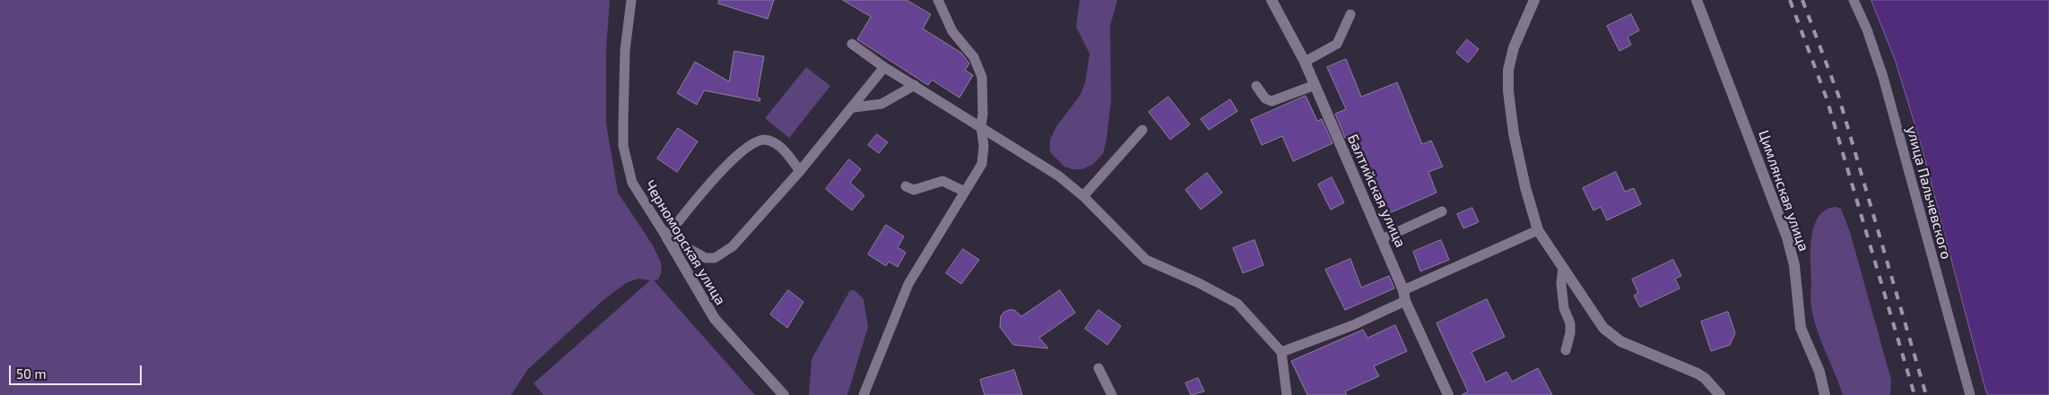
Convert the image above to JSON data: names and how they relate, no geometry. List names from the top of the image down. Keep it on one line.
{"streets":{"street":["Балтийская улица","Цимлянская улица","Черноморская улица"],"lane":["улица Пальчевского"]},"scale_bar":"50 m"}
